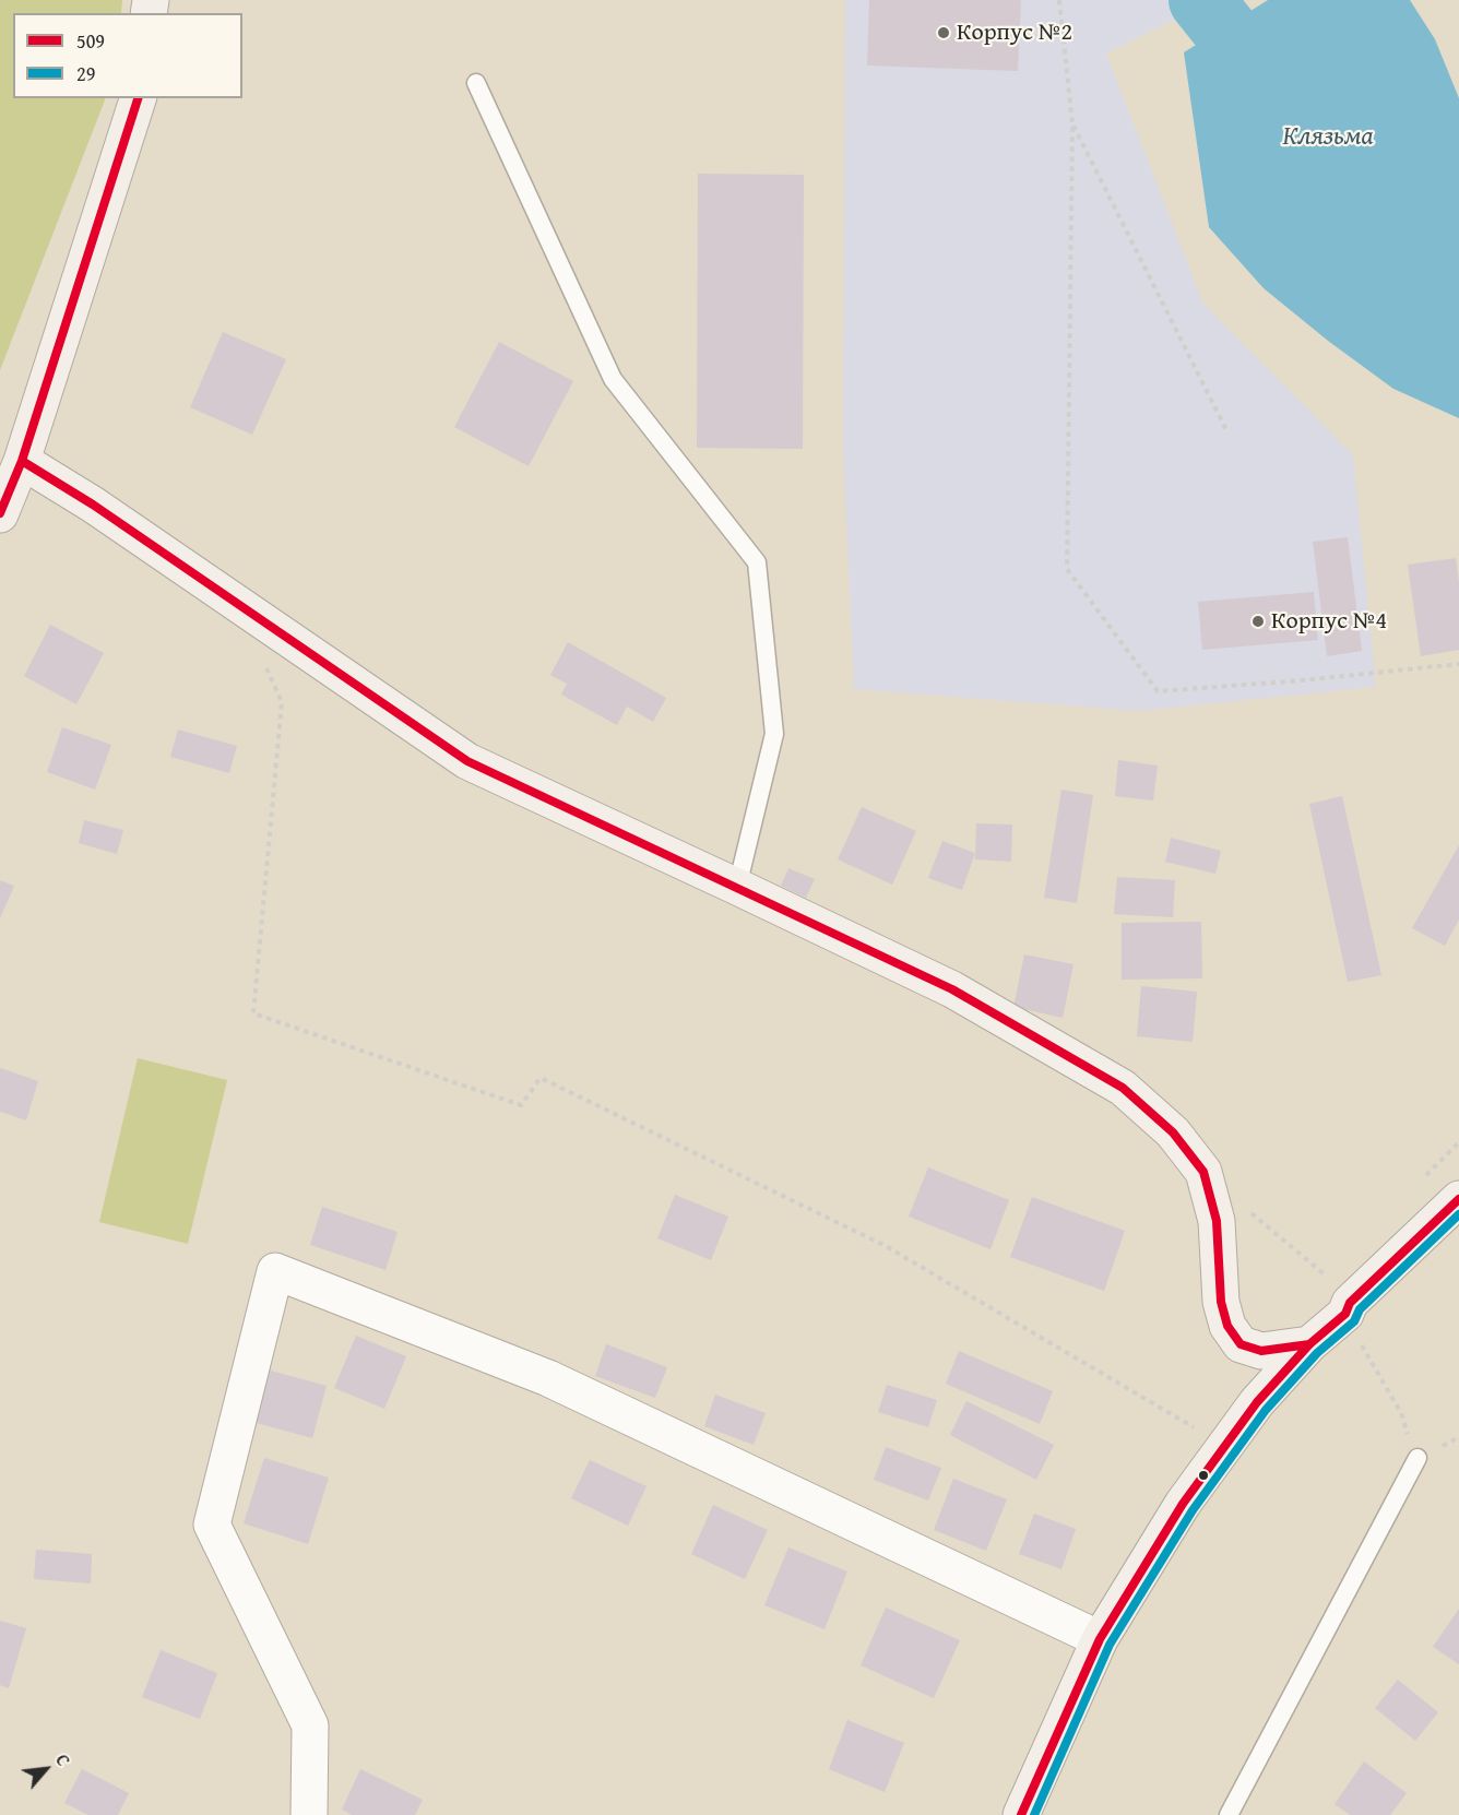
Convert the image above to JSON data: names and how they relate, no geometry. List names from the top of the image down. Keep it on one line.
{"water":["Клязьма"],"places":["Корпус №2","Корпус №4"],"lines":["transit line 509","transit line 29"],"legend":["509","29"],"north":"top right"}
